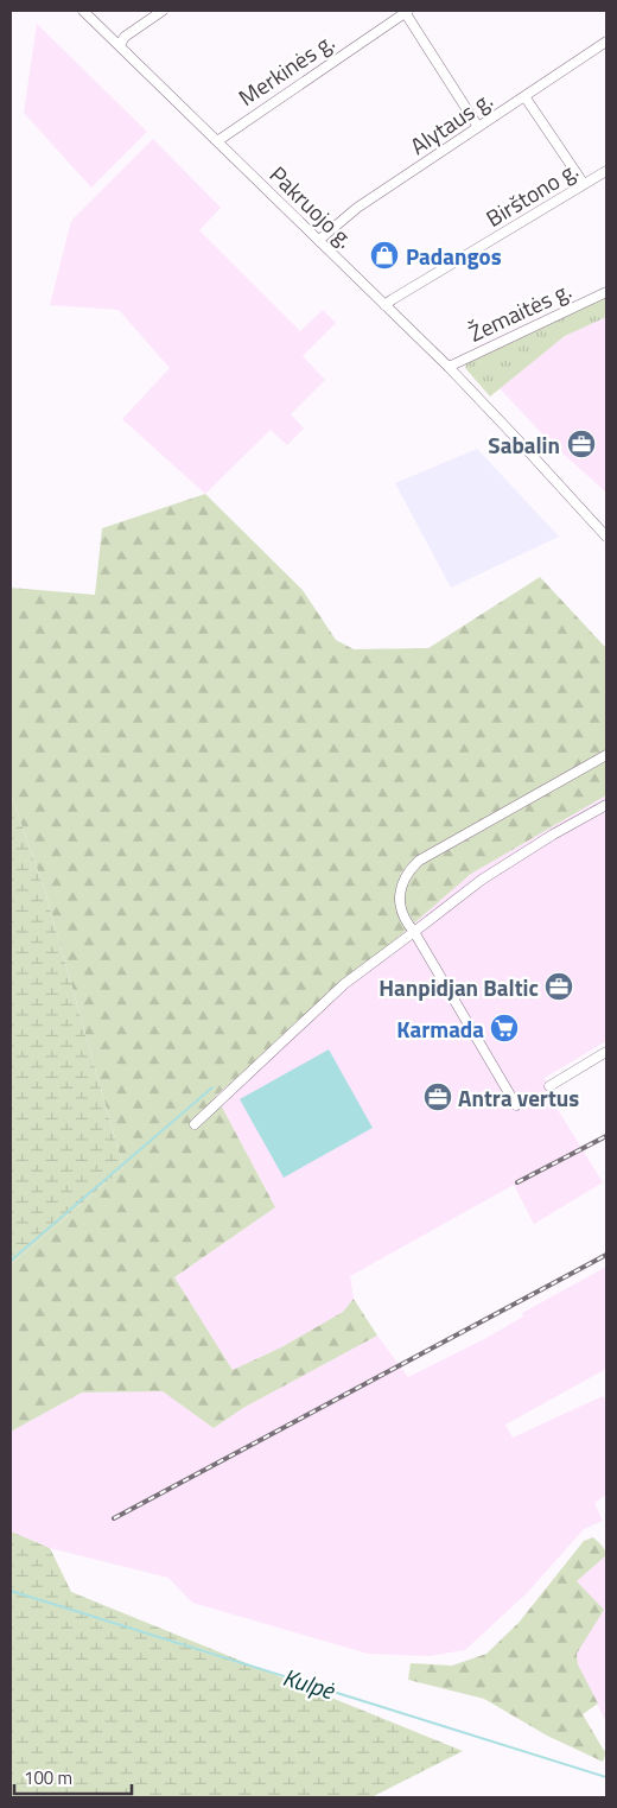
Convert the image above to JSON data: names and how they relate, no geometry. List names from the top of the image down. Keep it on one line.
{"streets":{"street":["Merkinės g.","Alytaus g.","Birštono g.","Pakruojo g.","Žemaitės g."]},"crossings":[["Merkinės g.","Pakruojo g."],["Alytaus g.","Pakruojo g."],["Birštono g.","Pakruojo g."],["Pakruojo g.","Žemaitės g."]],"water":["Kulpė"],"places":{"shop":["Padangos"],"office":["Sabalin","Hanpidjan Baltic","Antra vertus"],"supermarket":["Karmada"]},"scale_bar":"100 m"}
